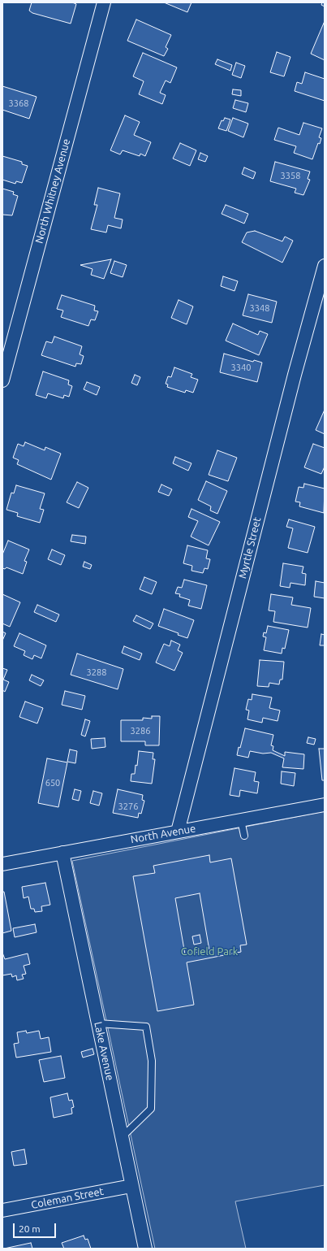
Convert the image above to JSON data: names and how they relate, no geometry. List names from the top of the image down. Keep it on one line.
{"streets":{"street":["North Whitney Avenue","Myrtle Street","North Avenue","Lake Avenue","Coleman Street"]},"crossings":[["Myrtle Street","North Avenue"],["North Avenue","Lake Avenue"],["Lake Avenue","Coleman Street"]],"parks":["Cofield Park"],"house_numbers":["3368","3358","3348","3340","3288","3286","650","3276"],"scale_bar":"20 m"}
